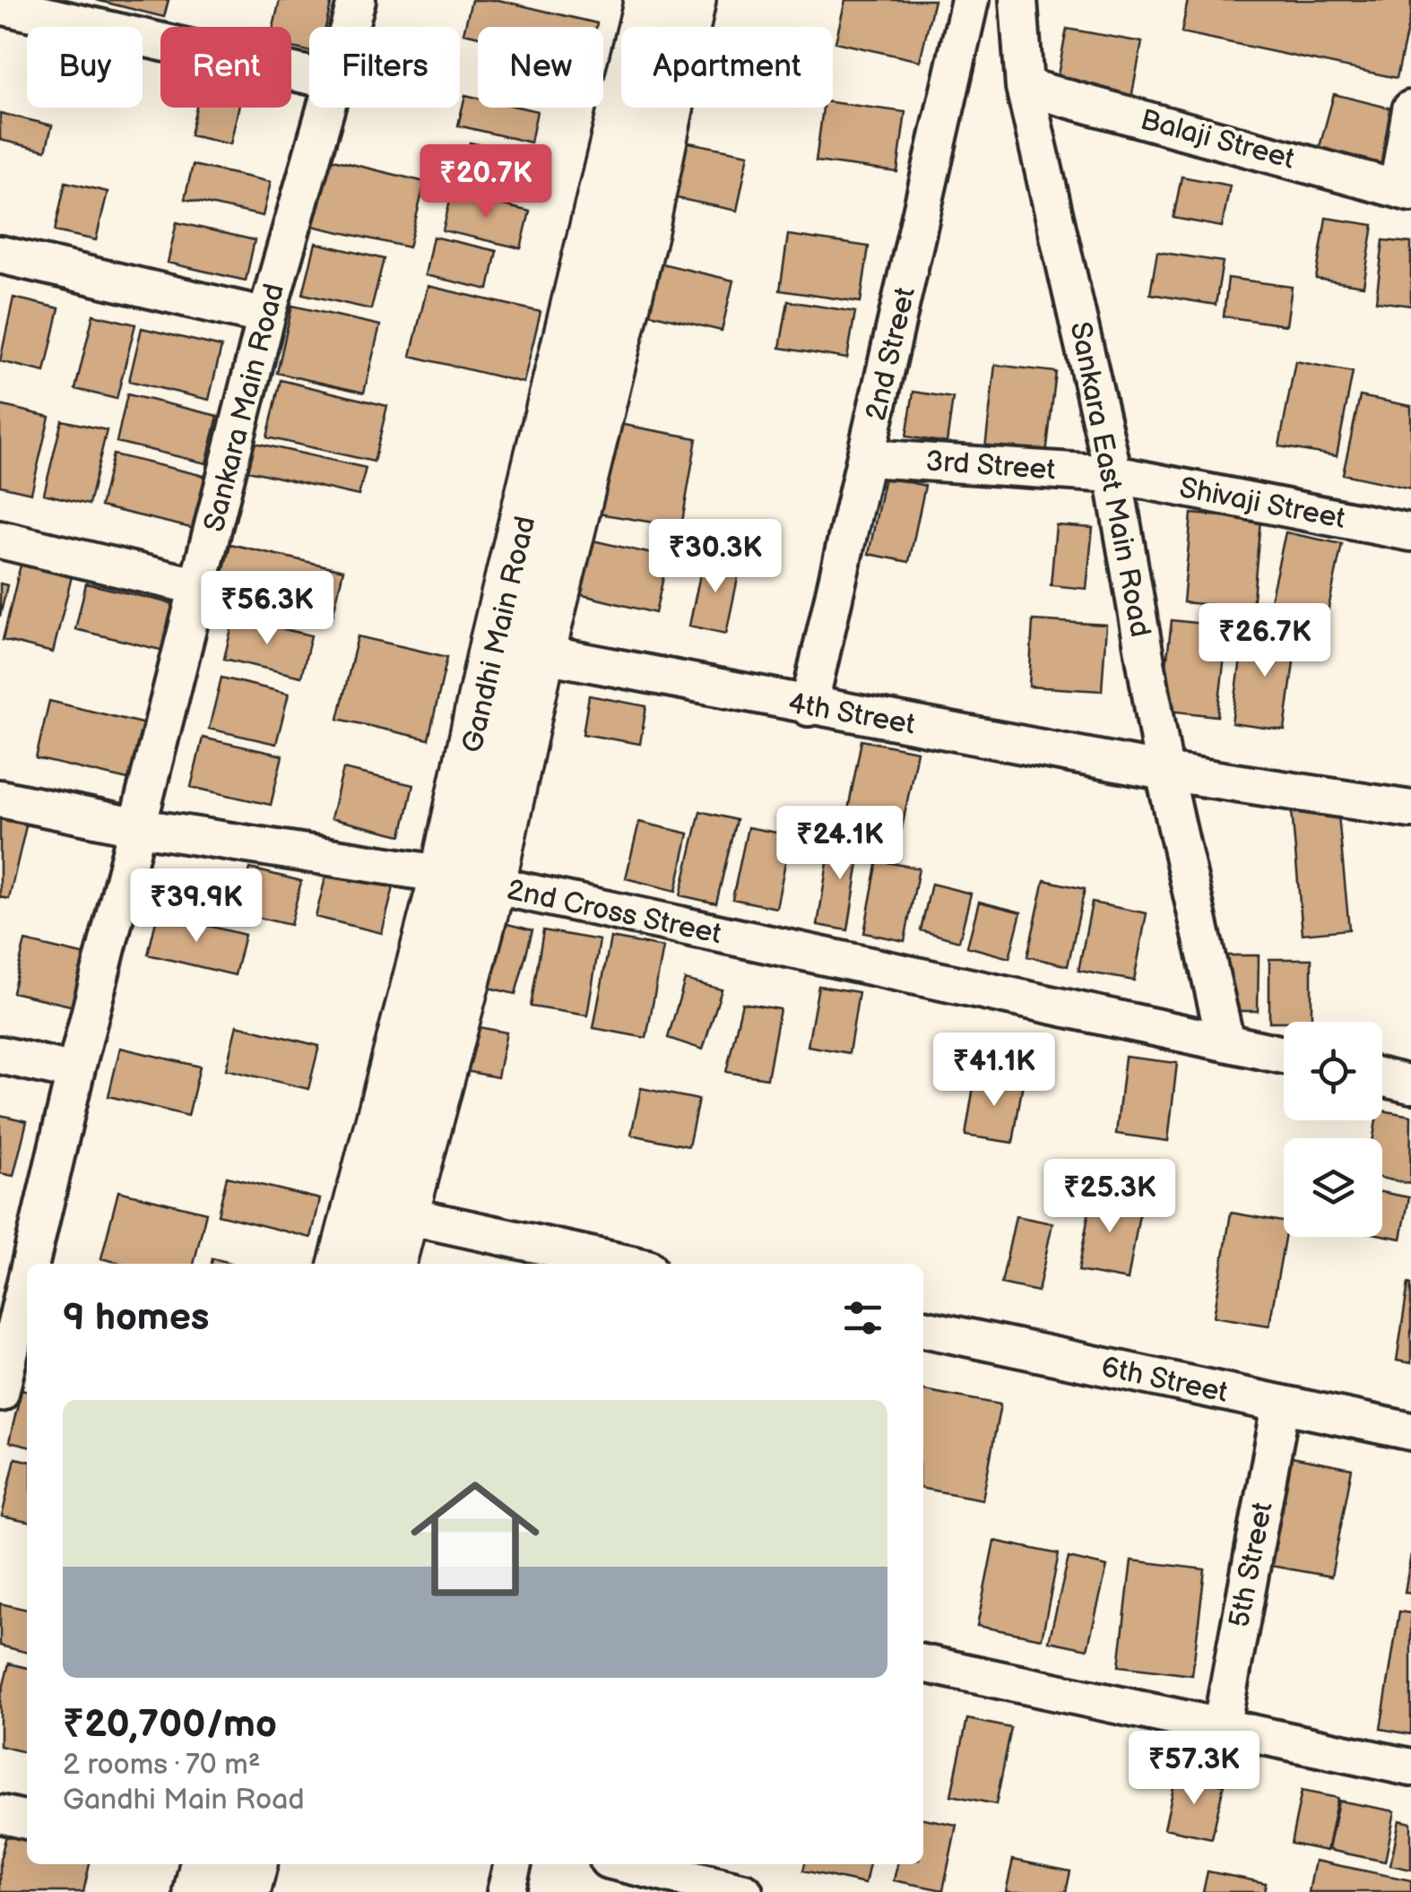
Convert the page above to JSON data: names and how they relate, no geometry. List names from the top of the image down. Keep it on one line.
{"streets":{"street":["Balaji Street","2nd Street","Sankara Main Road","3rd Street","Sankara East Main Road","Shivaji Street","Gandhi Main Road","4th Street","2nd Cross Street","6th Street","5th Street"]},"crossings":[["Balaji Street","Sankara East Main Road"],["2nd Street","3rd Street"],["2nd Street","4th Street"],["Sankara Main Road","2nd Cross Street"],["3rd Street","Sankara East Main Road"],["3rd Street","Shivaji Street"],["Sankara East Main Road","Shivaji Street"],["Sankara East Main Road","4th Street"],["Sankara East Main Road","2nd Cross Street"],["Gandhi Main Road","4th Street"],["Gandhi Main Road","2nd Cross Street"],["6th Street","5th Street"]],"page":{"chip":["Buy","Rent","Filters","New","Apartment"],"price":["₹20.7K","₹30.3K","₹56.3K","₹26.7K","₹24.1K","₹39.9K","₹41.1K","₹25.3K","₹57.3K"],"heading":"9 homes","list":[{"name":"₹20,700/mo","note":"2 rooms · 70 m² · Gandhi Main Road"}]}}
